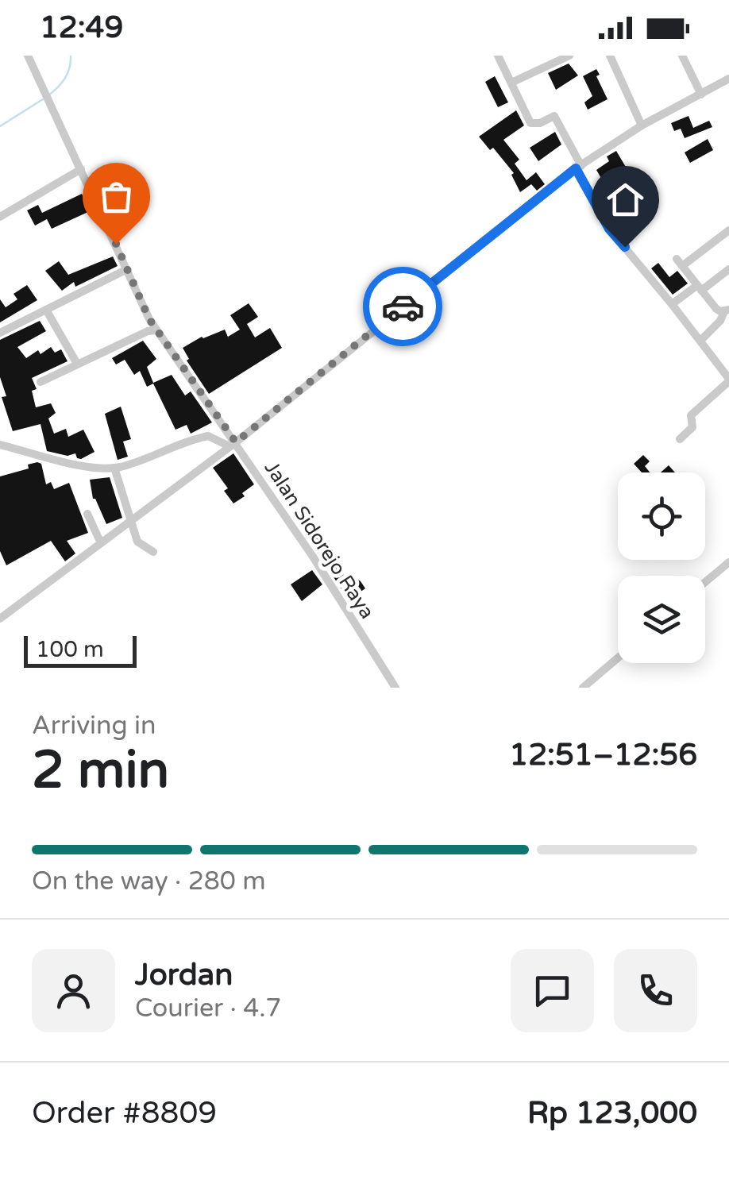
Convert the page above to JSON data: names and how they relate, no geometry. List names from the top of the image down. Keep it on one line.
{"streets":{"street":["Jalan Sidorejo Raya"]},"scale_bar":"100 m","page":{"status":"12:49","scale":"100 m","heading":["2 min","Arriving in","12:51–12:56"],"panel":["Jordan","Courier · 4.7","Order #8809","Rp 123,000"],"bar":"On the way · 280 m"}}
